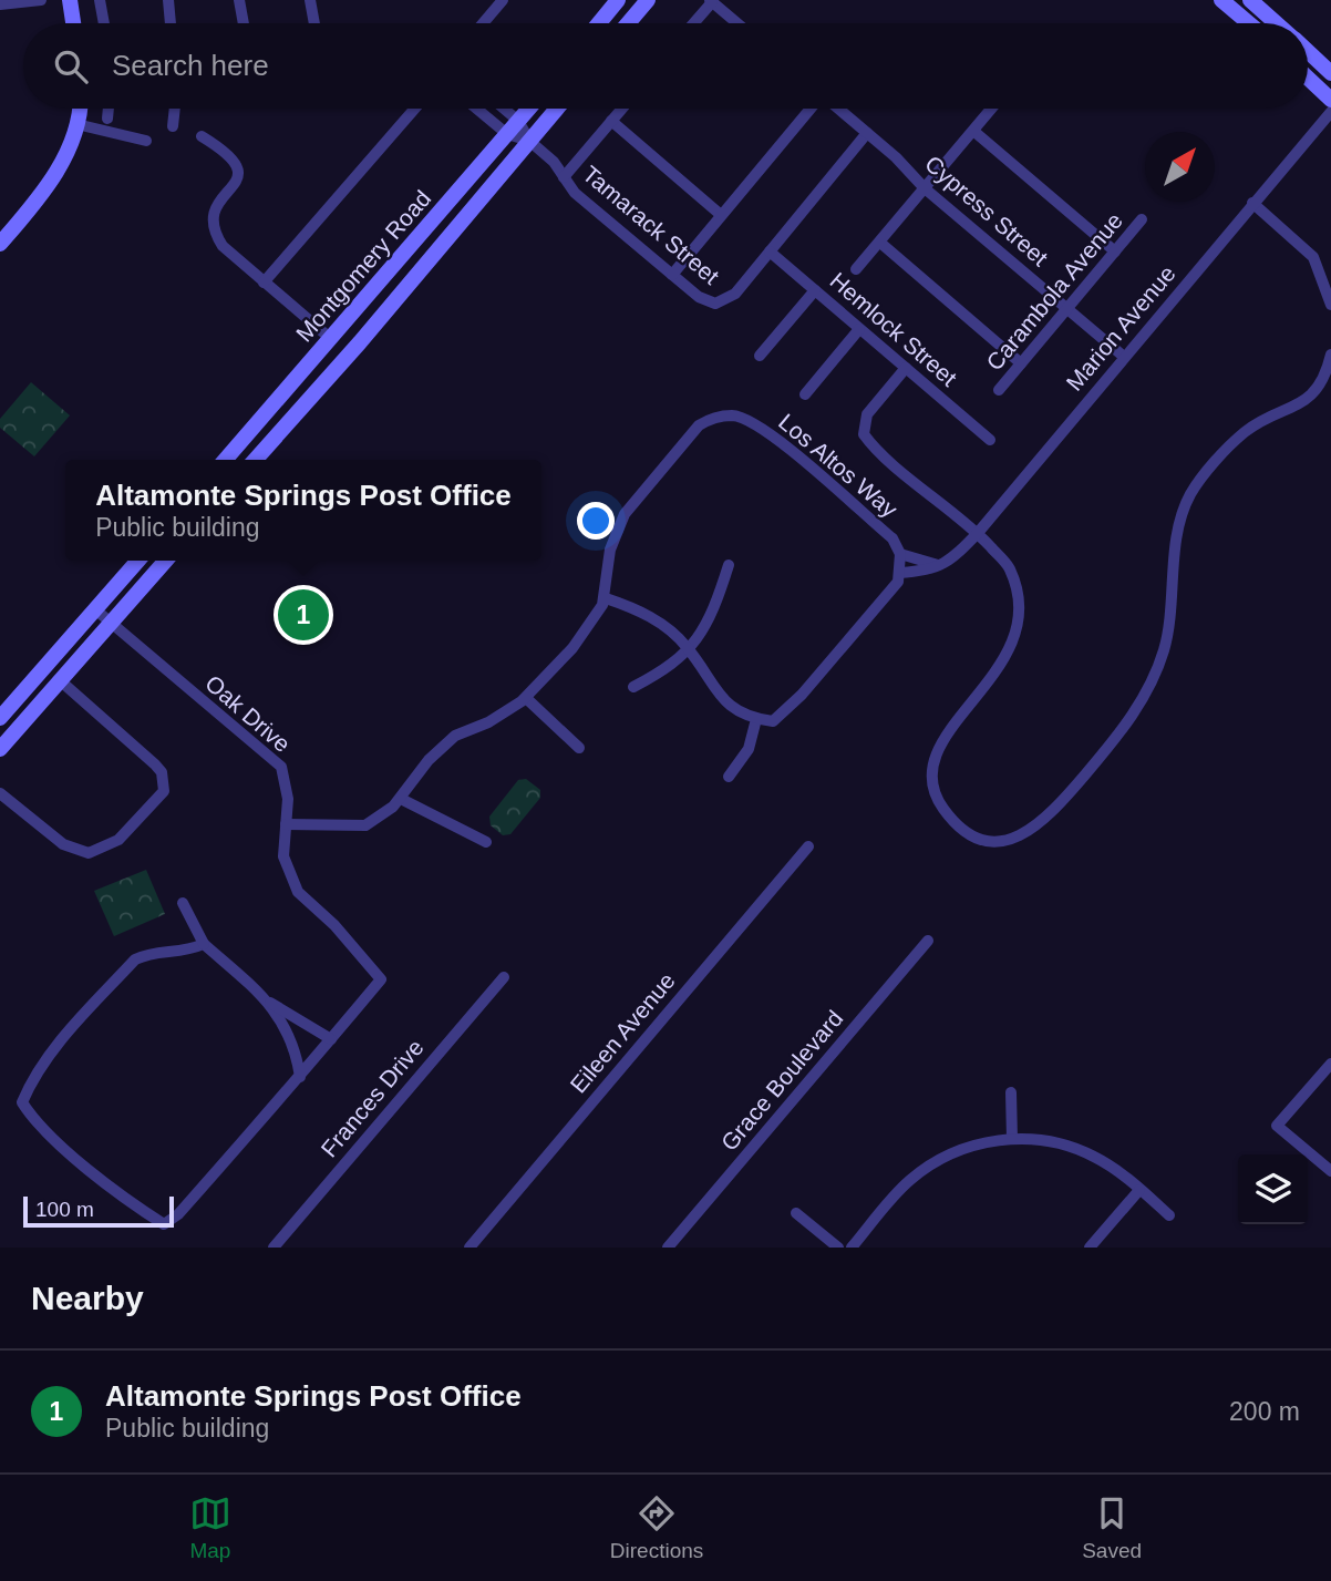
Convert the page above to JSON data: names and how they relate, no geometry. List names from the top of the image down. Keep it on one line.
{"streets":{"main road":["Montgomery Road"],"street":["Cypress Street","Tamarack Street","Carambola Avenue","Marion Avenue","Hemlock Street","Los Altos Way","Oak Drive","Eileen Avenue","Grace Boulevard","Frances Drive"]},"crossings":[["Cypress Street","Carambola Avenue"],["Cypress Street","Marion Avenue"],["Tamarack Street","Montgomery Road"],["Tamarack Street","Hemlock Street"],["Marion Avenue","Los Altos Way"],["Los Altos Way","Oak Drive"]],"scale_bar":"100 m","north":"top right","page":{"search":"Search here","popup":["Altamonte Springs Post Office","Public building"],"pins":"1","scale":"100 m","heading":"Nearby","list":[{"mark":"1","name":"Altamonte Springs Post Office","note":"Public building","value":"200 m"}],"nav":["Map","Directions","Saved"]}}
